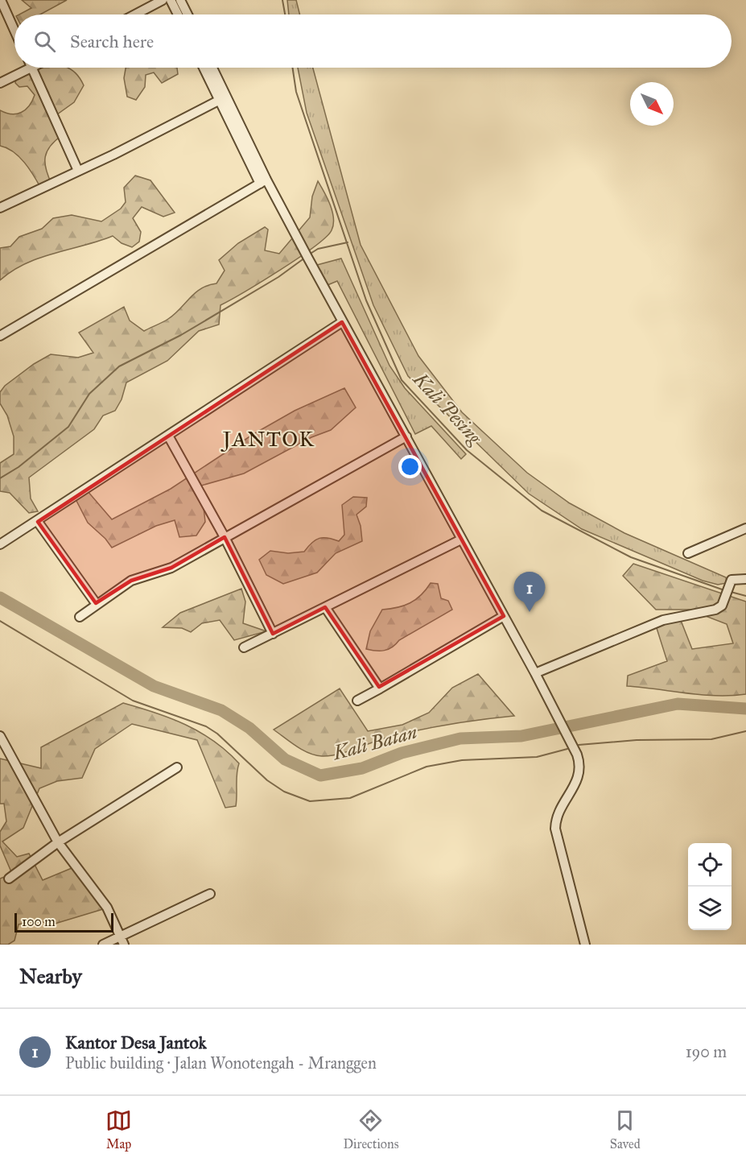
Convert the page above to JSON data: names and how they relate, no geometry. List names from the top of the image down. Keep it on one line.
{"districts":["JANTOK"],"water":["Kali Pesing","Kali Batan"],"scale_bar":"100 m","north":"bottom right","page":{"search":"Search here","pins":"1","scale":"100 m","heading":"Nearby","list":[{"mark":"1","name":"Kantor Desa Jantok","note":"Public building · Jalan Wonotengah - Mranggen","value":"190 m"}],"nav":["Map","Directions","Saved"]}}
